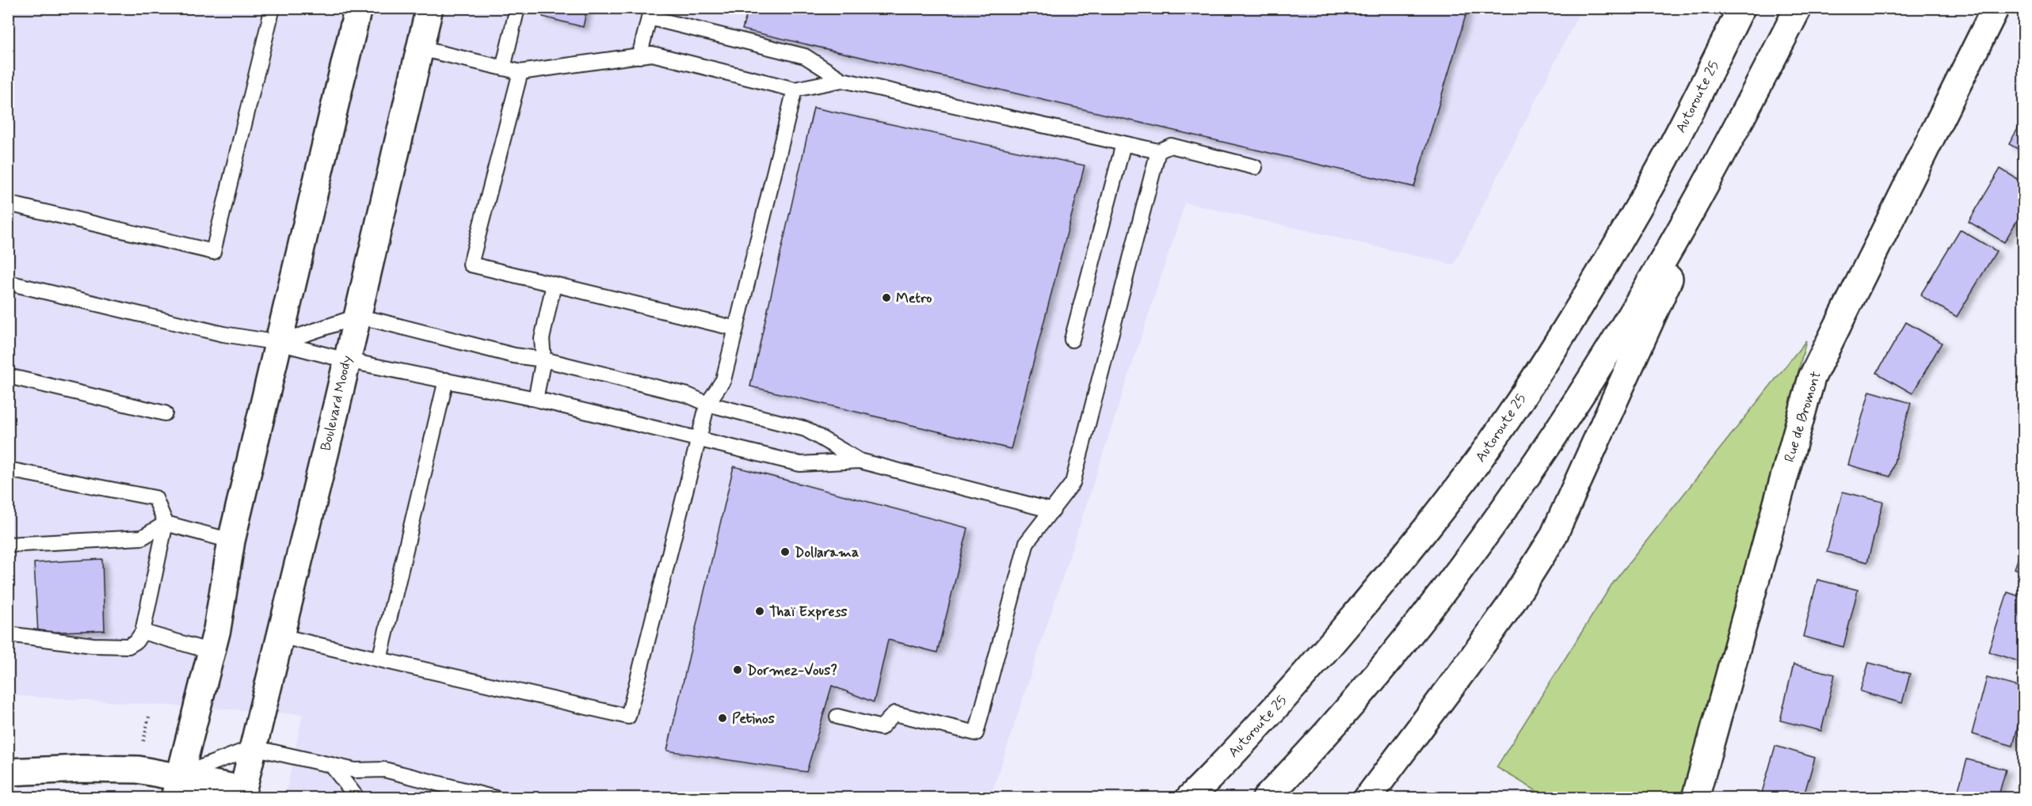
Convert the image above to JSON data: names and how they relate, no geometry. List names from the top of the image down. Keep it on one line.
{"streets":{"main road":["Autoroute 25","Boulevard Moody","Rue de Bromont"]},"places":["Metro","Dollarama","Thaï Express","Dormez-Vous?","Petinos"]}
